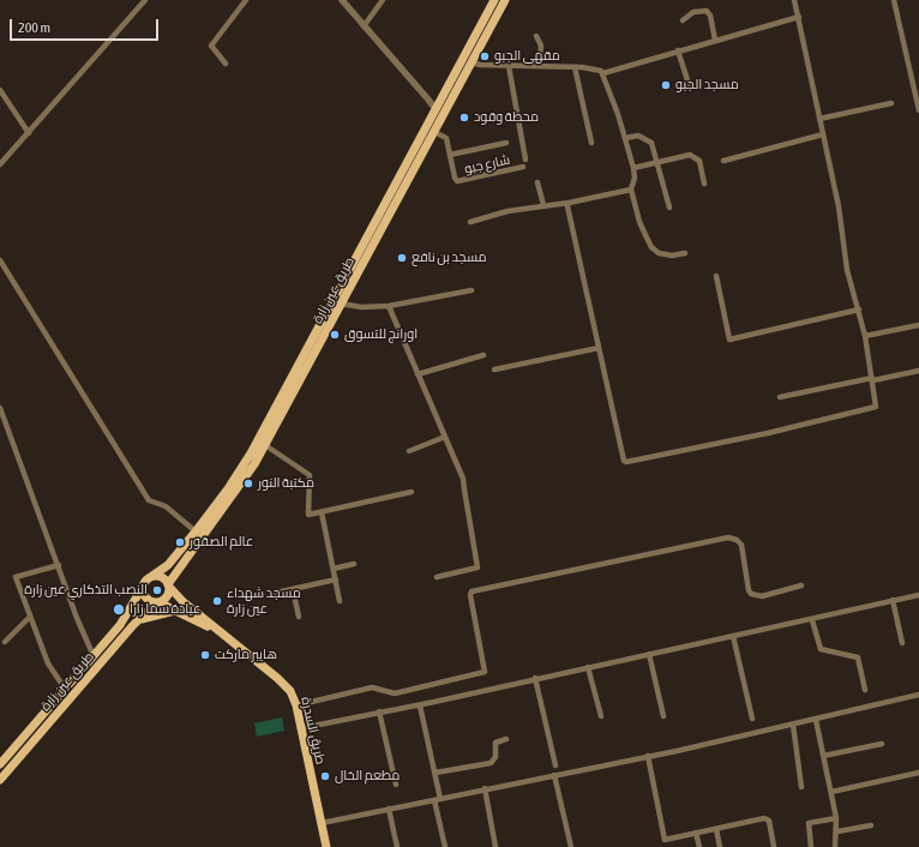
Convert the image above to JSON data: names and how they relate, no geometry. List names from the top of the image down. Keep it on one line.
{"streets":{"main road":["طريق عين زارة","طريق السدرة"],"street":["شارع جبو"]},"crossings":[["شارع جبو","طريق عين زارة"]],"places":["مقهى الجبو","مسجد الجبو","محطة وقود","مسجد بن نافع","اورانج للتسوق","مكتبة النور","عالم الصقور","النصب التذكاري عين زارة","مسجد شهداء عين زارة","عيادة سما زارا","هايبر ماركت","مطعم الخال"],"scale_bar":"200 m"}
